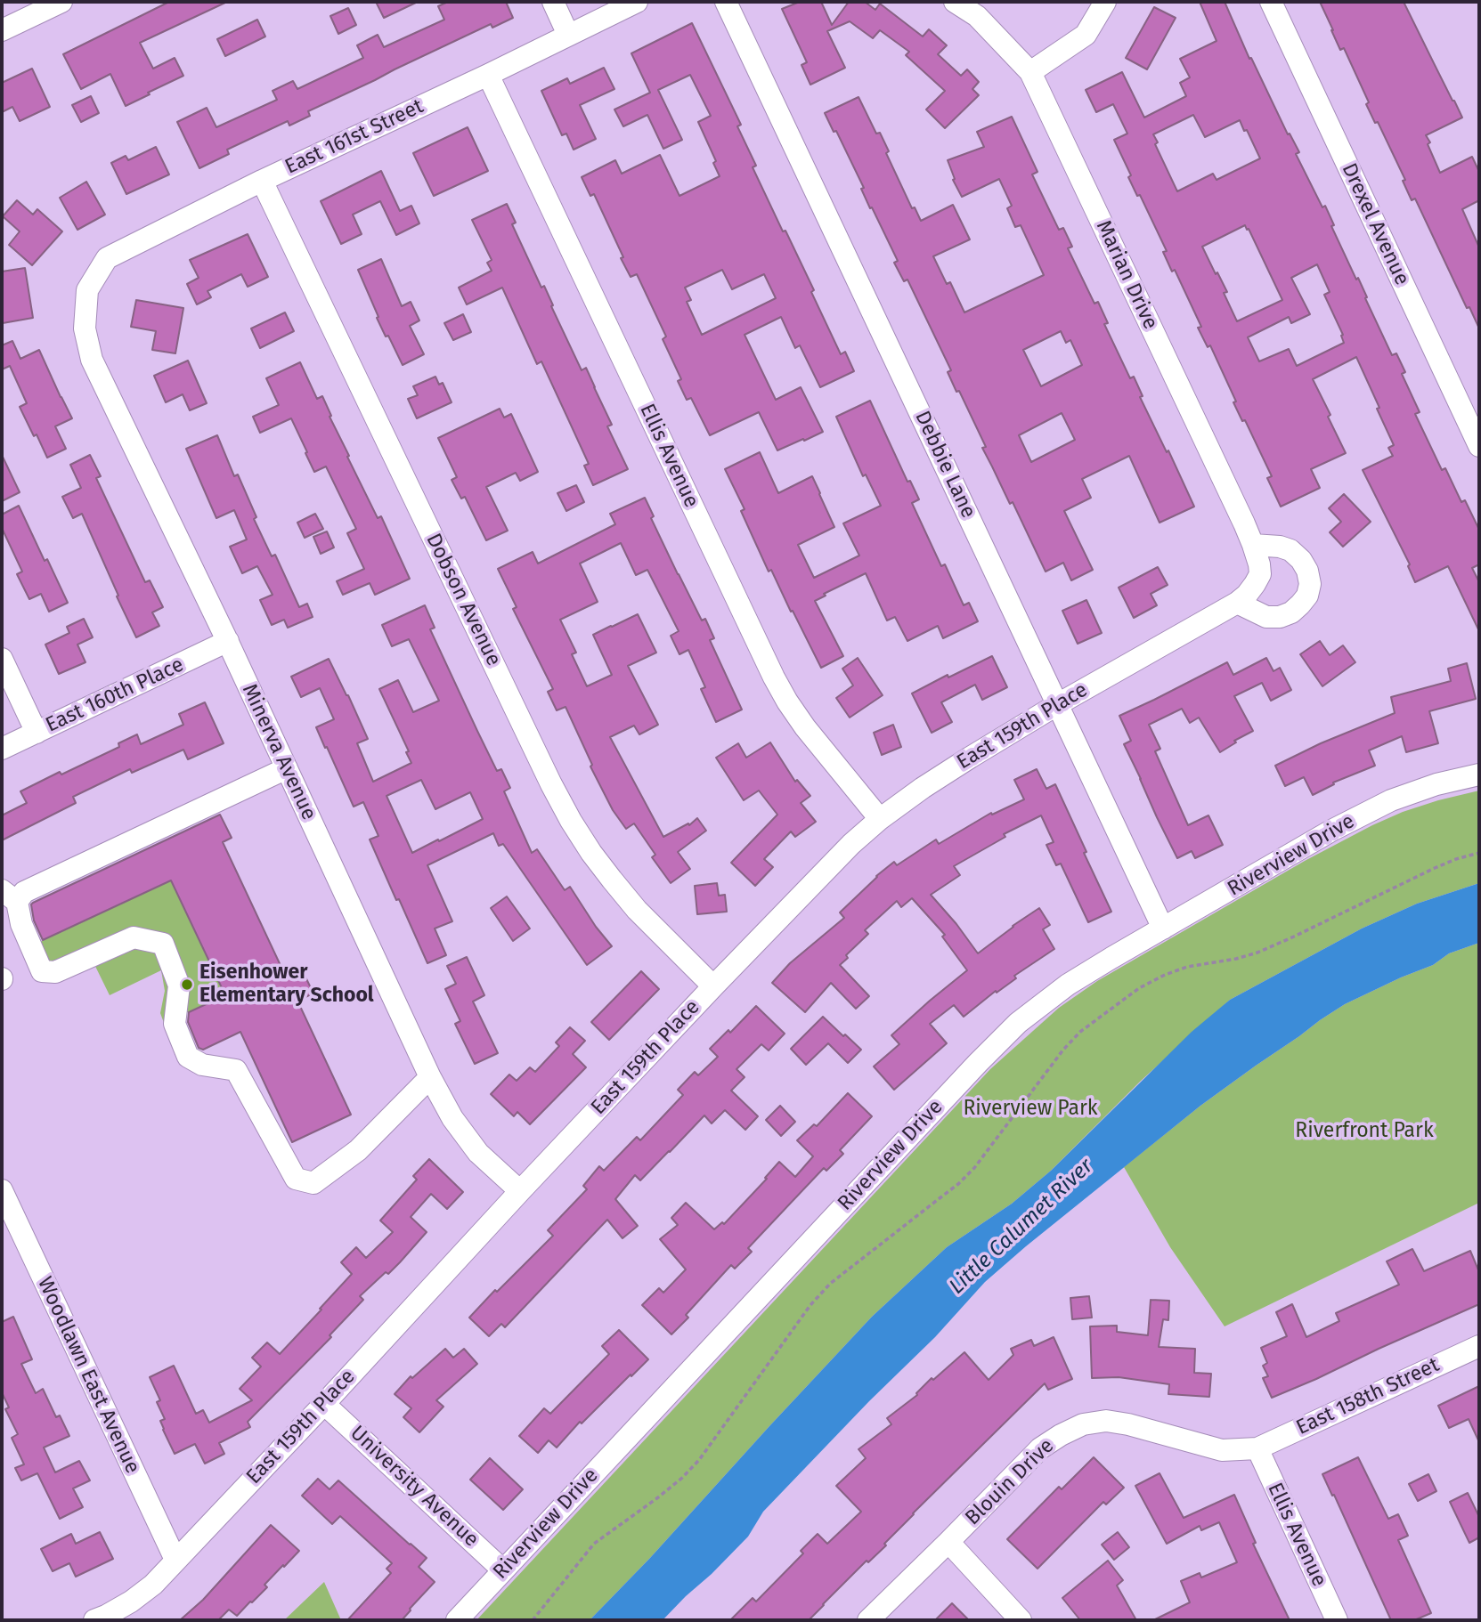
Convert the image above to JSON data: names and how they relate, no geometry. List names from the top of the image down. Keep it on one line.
{"streets":{"street":["East 161st Street","Drexel Avenue","Marian Drive","Ellis Avenue","Debbie Lane","Dobson Avenue","East 160th Place","East 159th Place","Minerva Avenue","Riverview Drive","Woodlawn East Avenue","East 158th Street","Blouin Drive","University Avenue"]},"crossings":[["East 161st Street","Ellis Avenue"],["East 161st Street","Dobson Avenue"],["East 161st Street","Minerva Avenue"],["Marian Drive","East 159th Place"],["Ellis Avenue","East 159th Place"],["Ellis Avenue","East 158th Street"],["Ellis Avenue","Blouin Drive"],["Debbie Lane","East 159th Place"],["Debbie Lane","Riverview Drive"],["Dobson Avenue","East 159th Place"],["East 160th Place","Minerva Avenue"],["East 159th Place","Minerva Avenue"],["East 159th Place","Woodlawn East Avenue"],["East 159th Place","University Avenue"],["Riverview Drive","University Avenue"],["East 158th Street","Blouin Drive"]],"water":["Little Calumet River"],"parks":["Riverview Park","Riverfront Park"],"places":["Eisenhower Elementary School"]}
